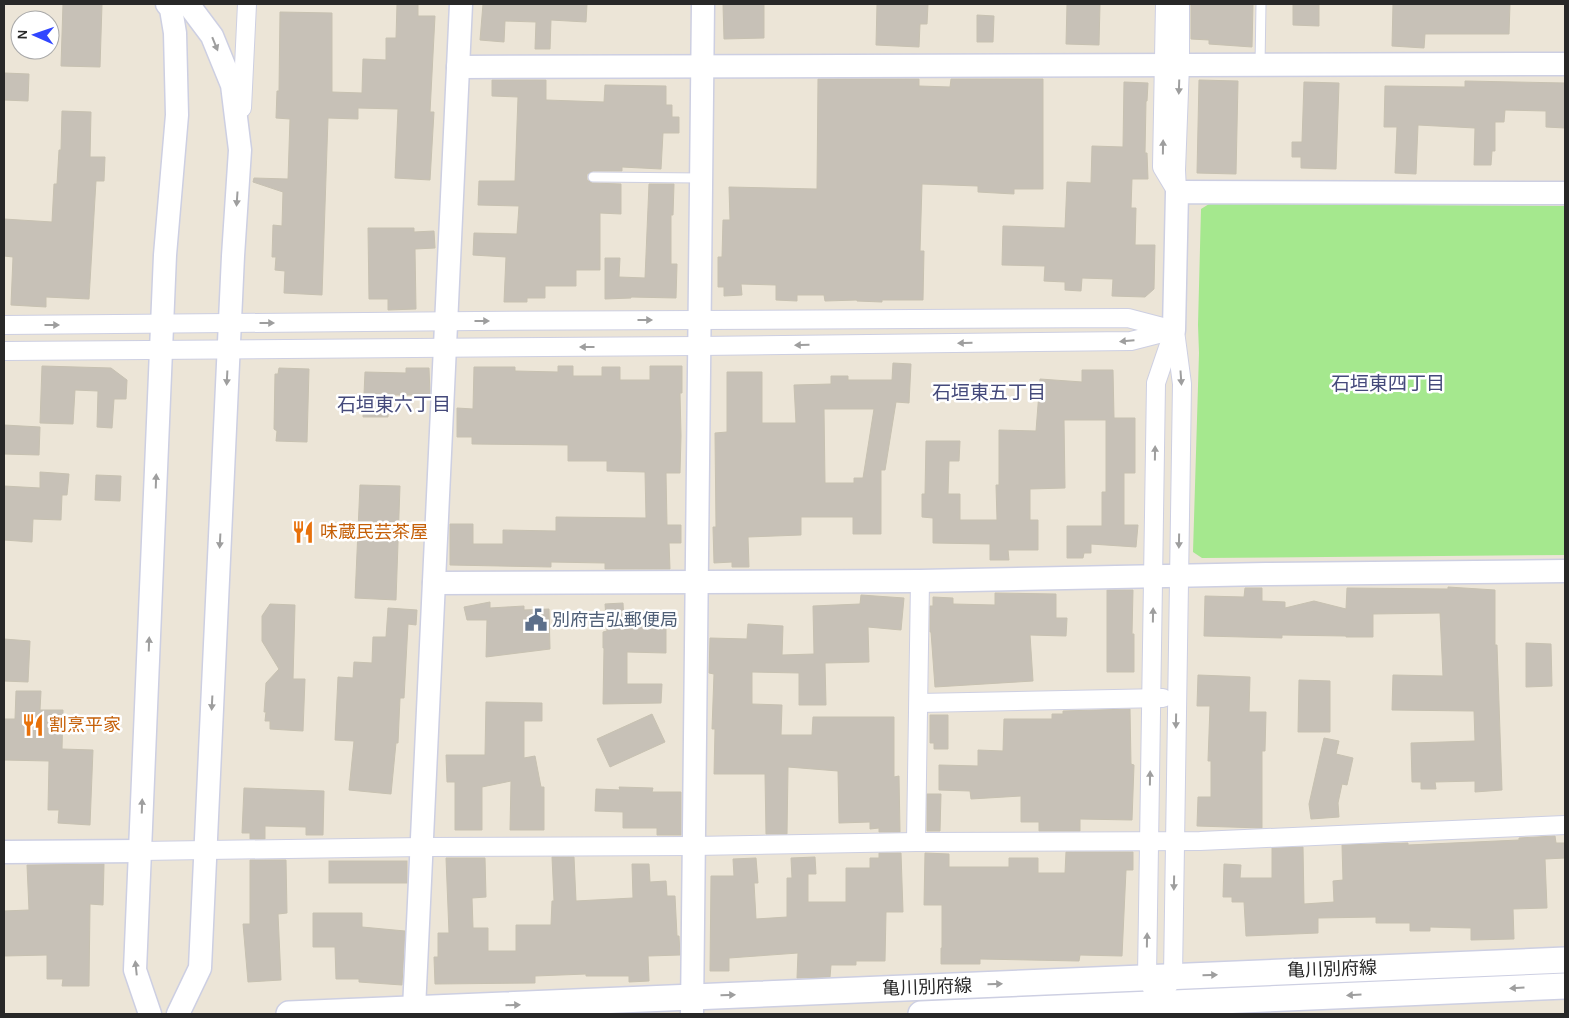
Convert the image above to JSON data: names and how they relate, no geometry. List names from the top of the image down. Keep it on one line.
{"streets":{"main road":["亀川別府線"]},"districts":["石垣東四丁目","石垣東五丁目","石垣東六丁目"],"places":{"restaurant":["味蔵民芸茶屋","割烹平家"],"public building":["別府吉弘郵便局"]},"north":"left"}
